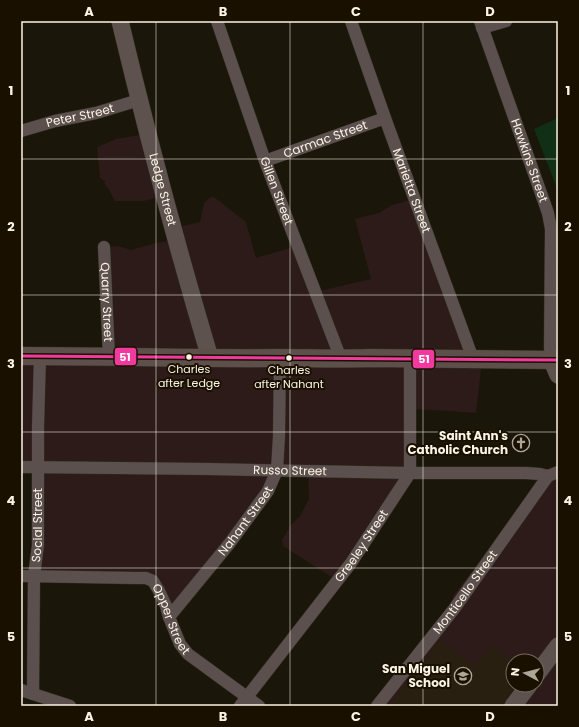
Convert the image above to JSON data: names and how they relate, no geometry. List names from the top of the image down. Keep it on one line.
{"streets":{"street":["Peter Street","Carmac Street","Hawkins Street","Ledge Street","Marietta Street","Gillen Street","Quarry Street","Russo Street","Nahant Street","Social Street","Greeley Street","Monticello Street","Opper Street"]},"crossings":[["Peter Street","Ledge Street"],["Carmac Street","Marietta Street"],["Carmac Street","Gillen Street"],["Russo Street","Nahant Street"],["Russo Street","Social Street"],["Russo Street","Greeley Street"],["Russo Street","Monticello Street"],["Nahant Street","Opper Street"],["Social Street","Opper Street"],["Greeley Street","Opper Street"]],"places":{"other":["Charles after Ledge","Charles after Nahant"],"church":["Saint Ann's Catholic Church"],"school or university":["San Miguel School"]},"lines":["transit line 51"],"north":"left","grid":{"columns":["A","B","C","D"],"rows":["1","2","3","4","5"]}}
